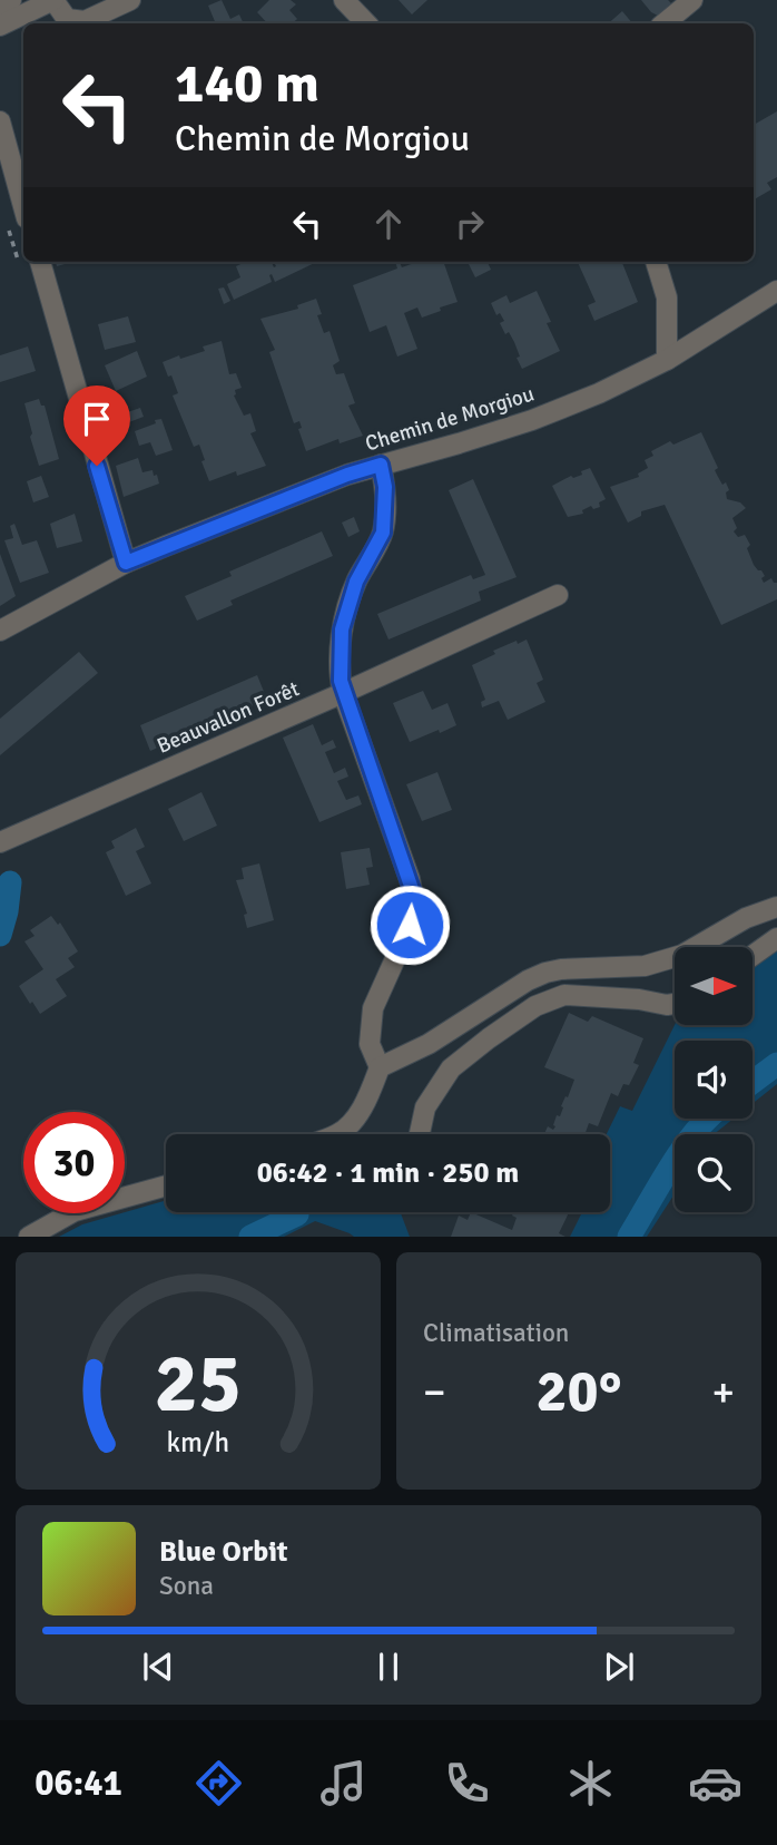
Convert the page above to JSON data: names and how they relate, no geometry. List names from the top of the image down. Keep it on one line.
{"streets":{"street":["Chemin de Morgiou","Beauvallon Forêt"]},"north":"right","page":{"turn":["140 m","Chemin de Morgiou"],"limit":"30","trip":"06:42 · 1 min · 250 m","tile":"Climatisation","heat":["−","20°","+"],"song":["Blue Orbit","Sona"],"tabs":"06:41","gauge":["25","km/h"]}}
